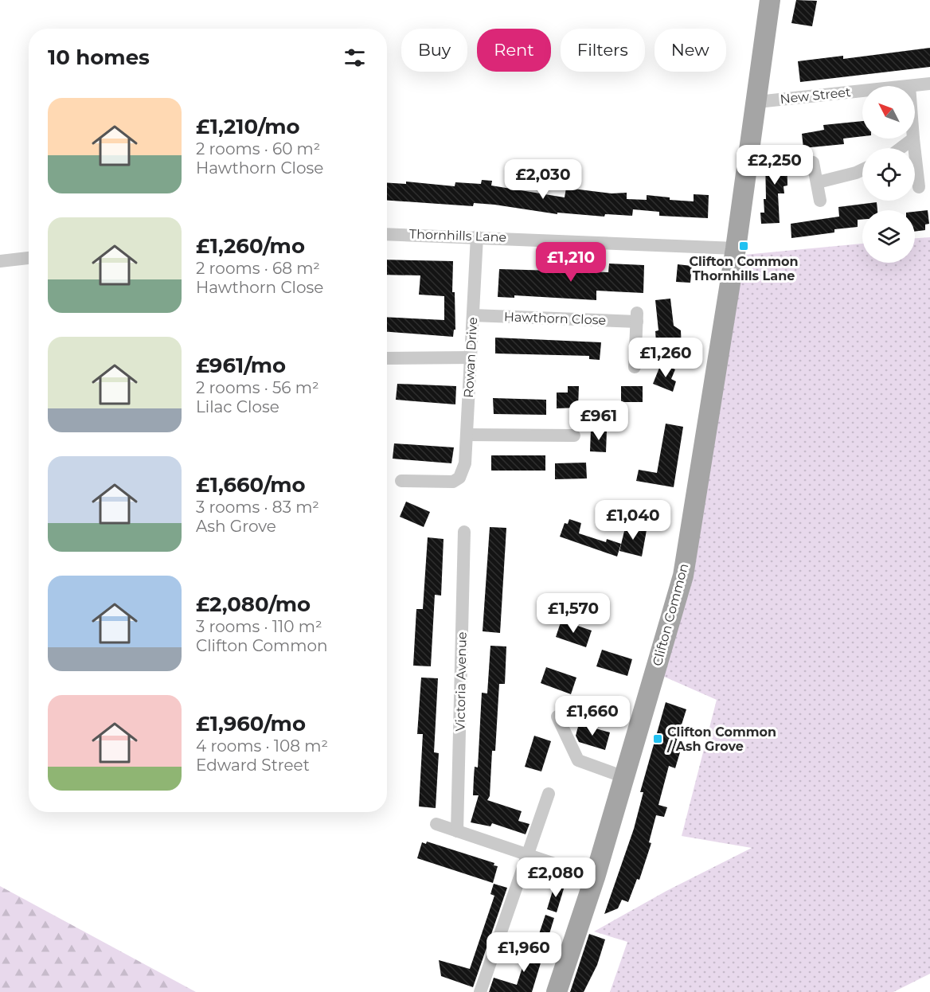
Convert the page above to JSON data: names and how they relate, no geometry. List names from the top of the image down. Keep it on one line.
{"streets":{"main road":["Clifton Common"],"street":["New Street","Thornhills Lane","Hawthorn Close","Rowan Drive","Victoria Avenue"]},"crossings":[["New Street","Clifton Common"],["Thornhills Lane","Rowan Drive"],["Thornhills Lane","Clifton Common"],["Hawthorn Close","Rowan Drive"]],"places":{"transit":["Clifton Common Thornhills Lane","Clifton Common / Ash Grove"]},"north":"top left","page":{"chip":["Buy","Rent","Filters","New"],"heading":"10 homes","list":[{"name":"£1,210/mo","note":"2 rooms · 60 m² · Hawthorn Close"},{"name":"£1,260/mo","note":"2 rooms · 68 m² · Hawthorn Close"},{"name":"£961/mo","note":"2 rooms · 56 m² · Lilac Close"},{"name":"£1,660/mo","note":"3 rooms · 83 m² · Ash Grove"},{"name":"£2,080/mo","note":"3 rooms · 110 m² · Clifton Common"},{"name":"£1,960/mo","note":"4 rooms · 108 m² · Edward Street"}],"price":["£2,250","£2,030","£1,210","£1,260","£961","£1,040","£1,570","£1,660","£2,080","£1,960"]}}
